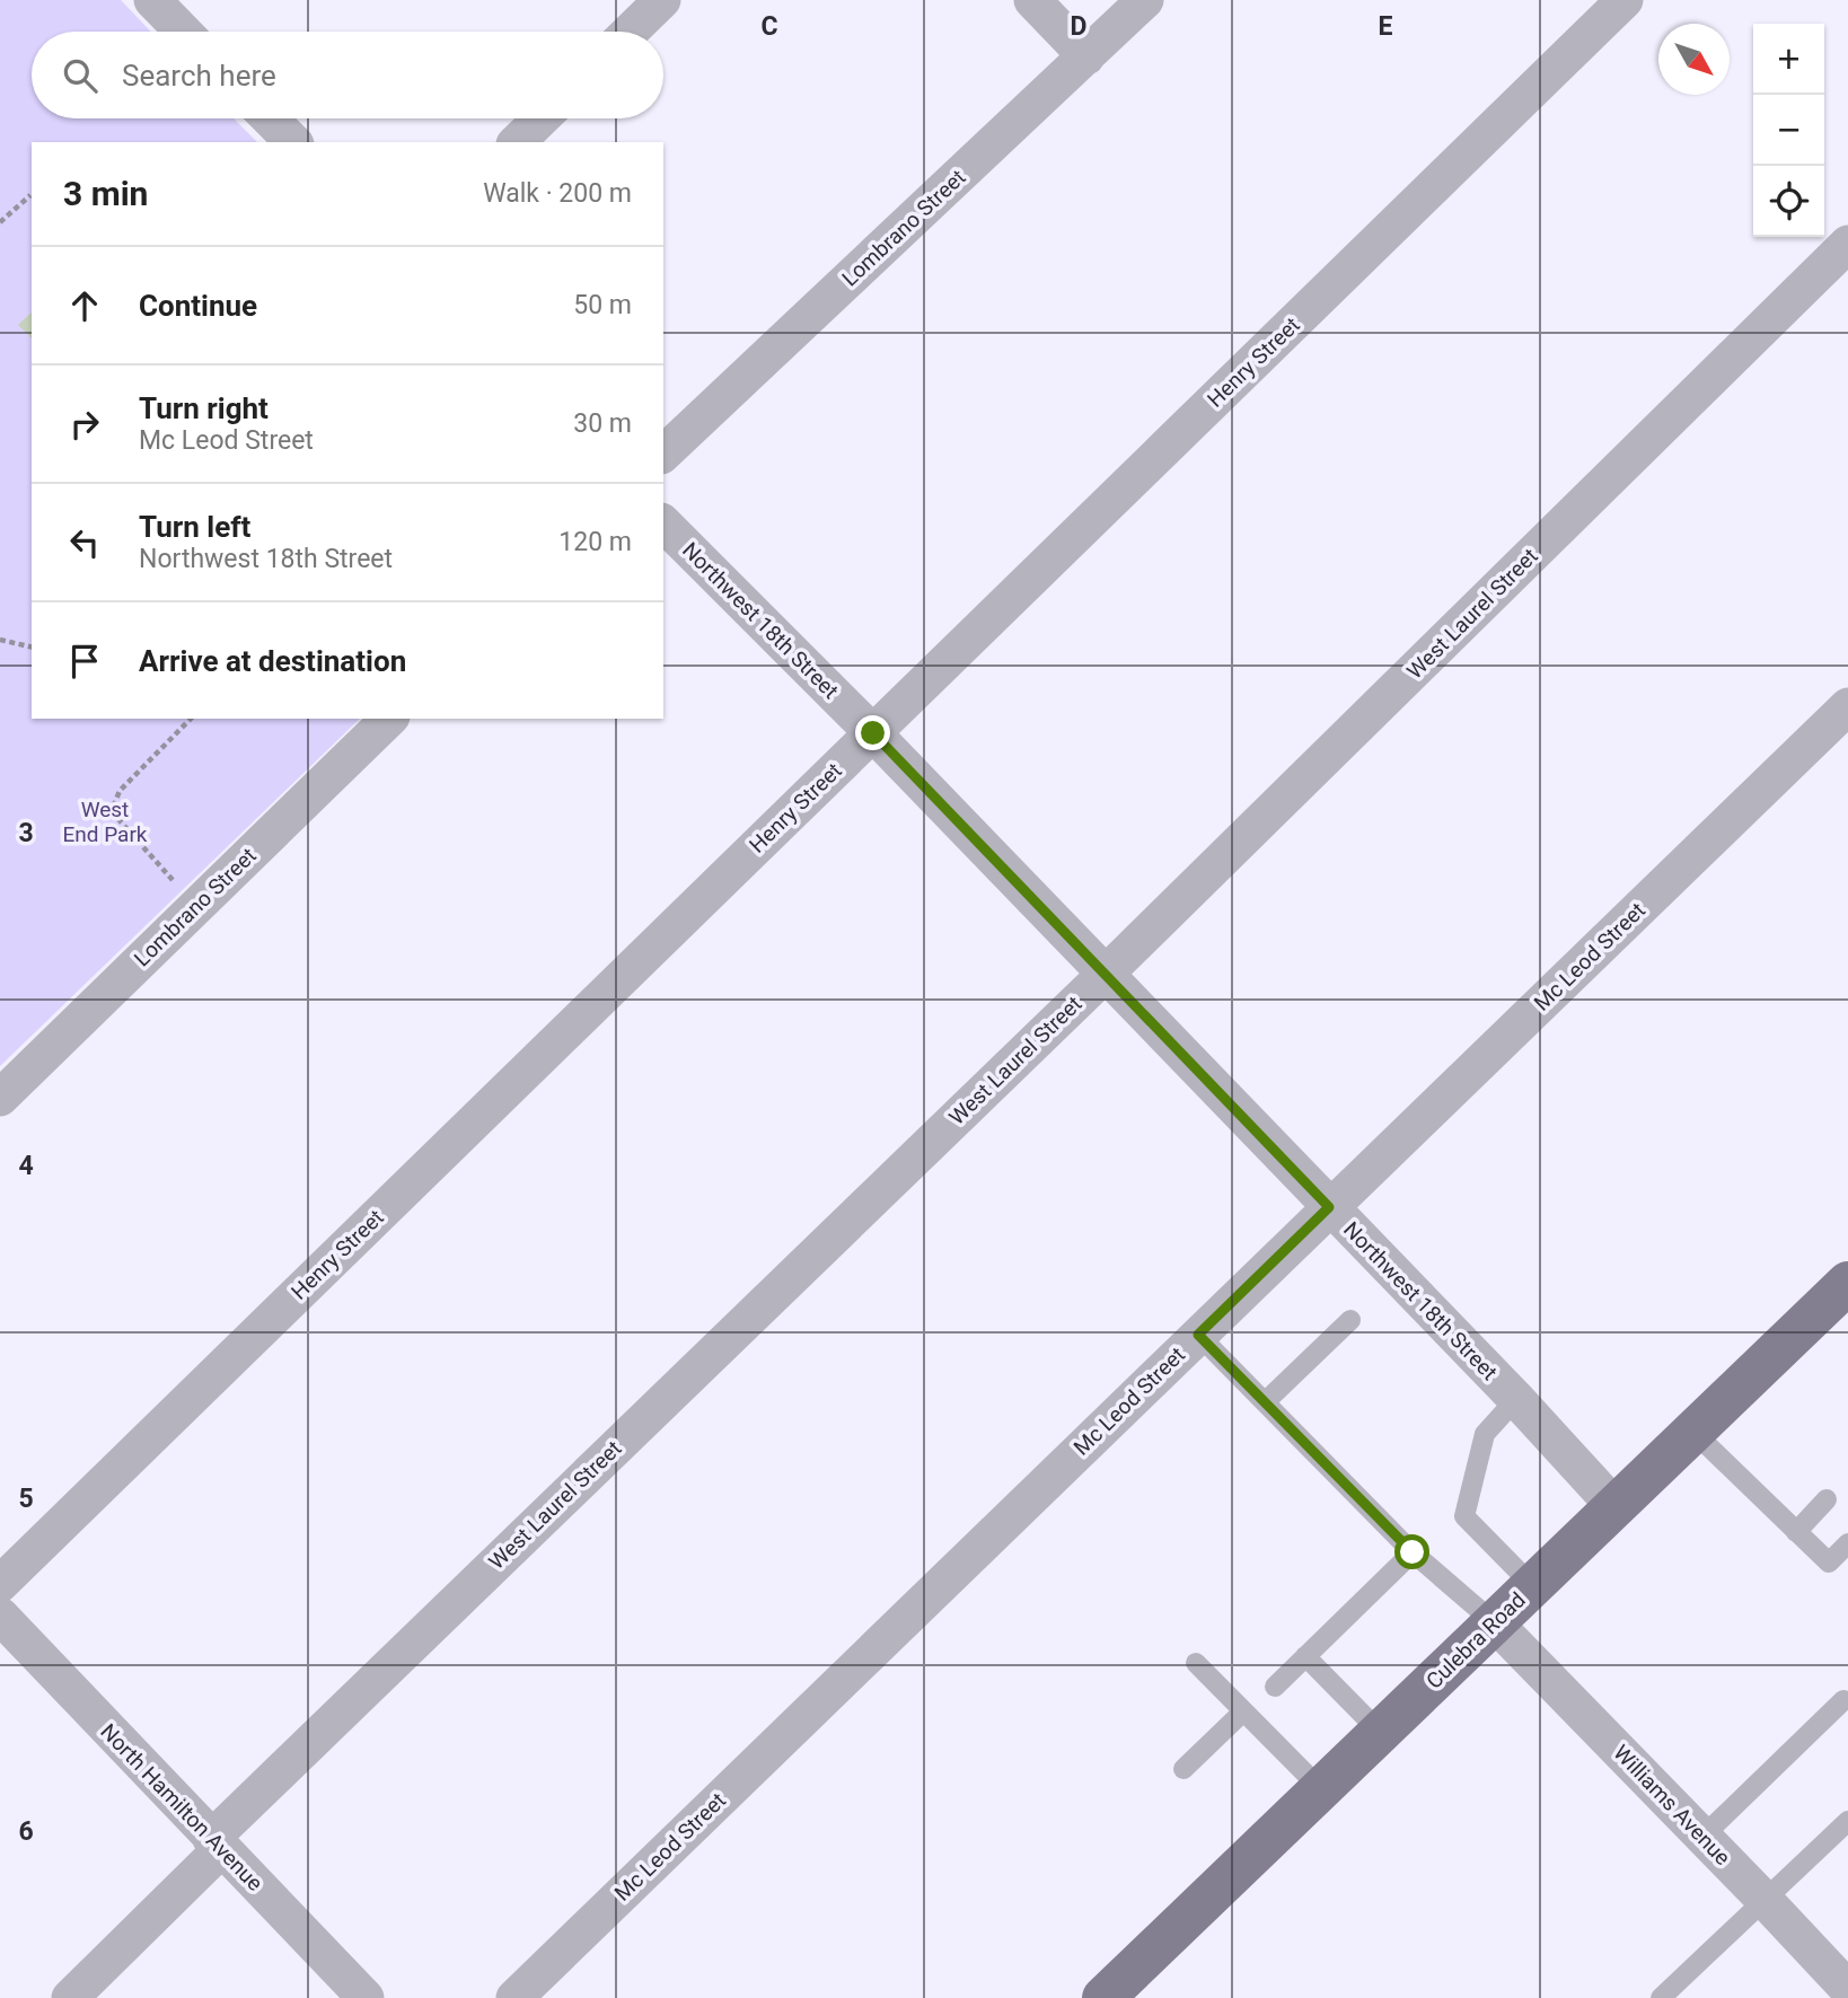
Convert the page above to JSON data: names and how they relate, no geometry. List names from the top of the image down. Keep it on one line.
{"streets":{"main road":["Culebra Road"],"street":["Lombrano Street","Henry Street","West Laurel Street","Northwest 18th Street","Mc Leod Street","Williams Avenue","North Hamilton Avenue"]},"crossings":[["Henry Street","Northwest 18th Street"],["West Laurel Street","Northwest 18th Street"],["West Laurel Street","North Hamilton Avenue"],["Northwest 18th Street","Mc Leod Street"],["Northwest 18th Street","Culebra Road"],["Culebra Road","Williams Avenue"]],"parks":["West End Park"],"north":"bottom right","page":{"map_buttons":["+","−"],"search":"Search here","heading":["3 min","Walk · 200 m"],"list":[["Continue","50 m"],["Turn right","Mc Leod Street","30 m"],["Turn left","Northwest 18th Street","120 m"],"Arrive at destination"]},"grid":{"columns":["C","D","E"],"rows":["3","4","5","6"]}}
